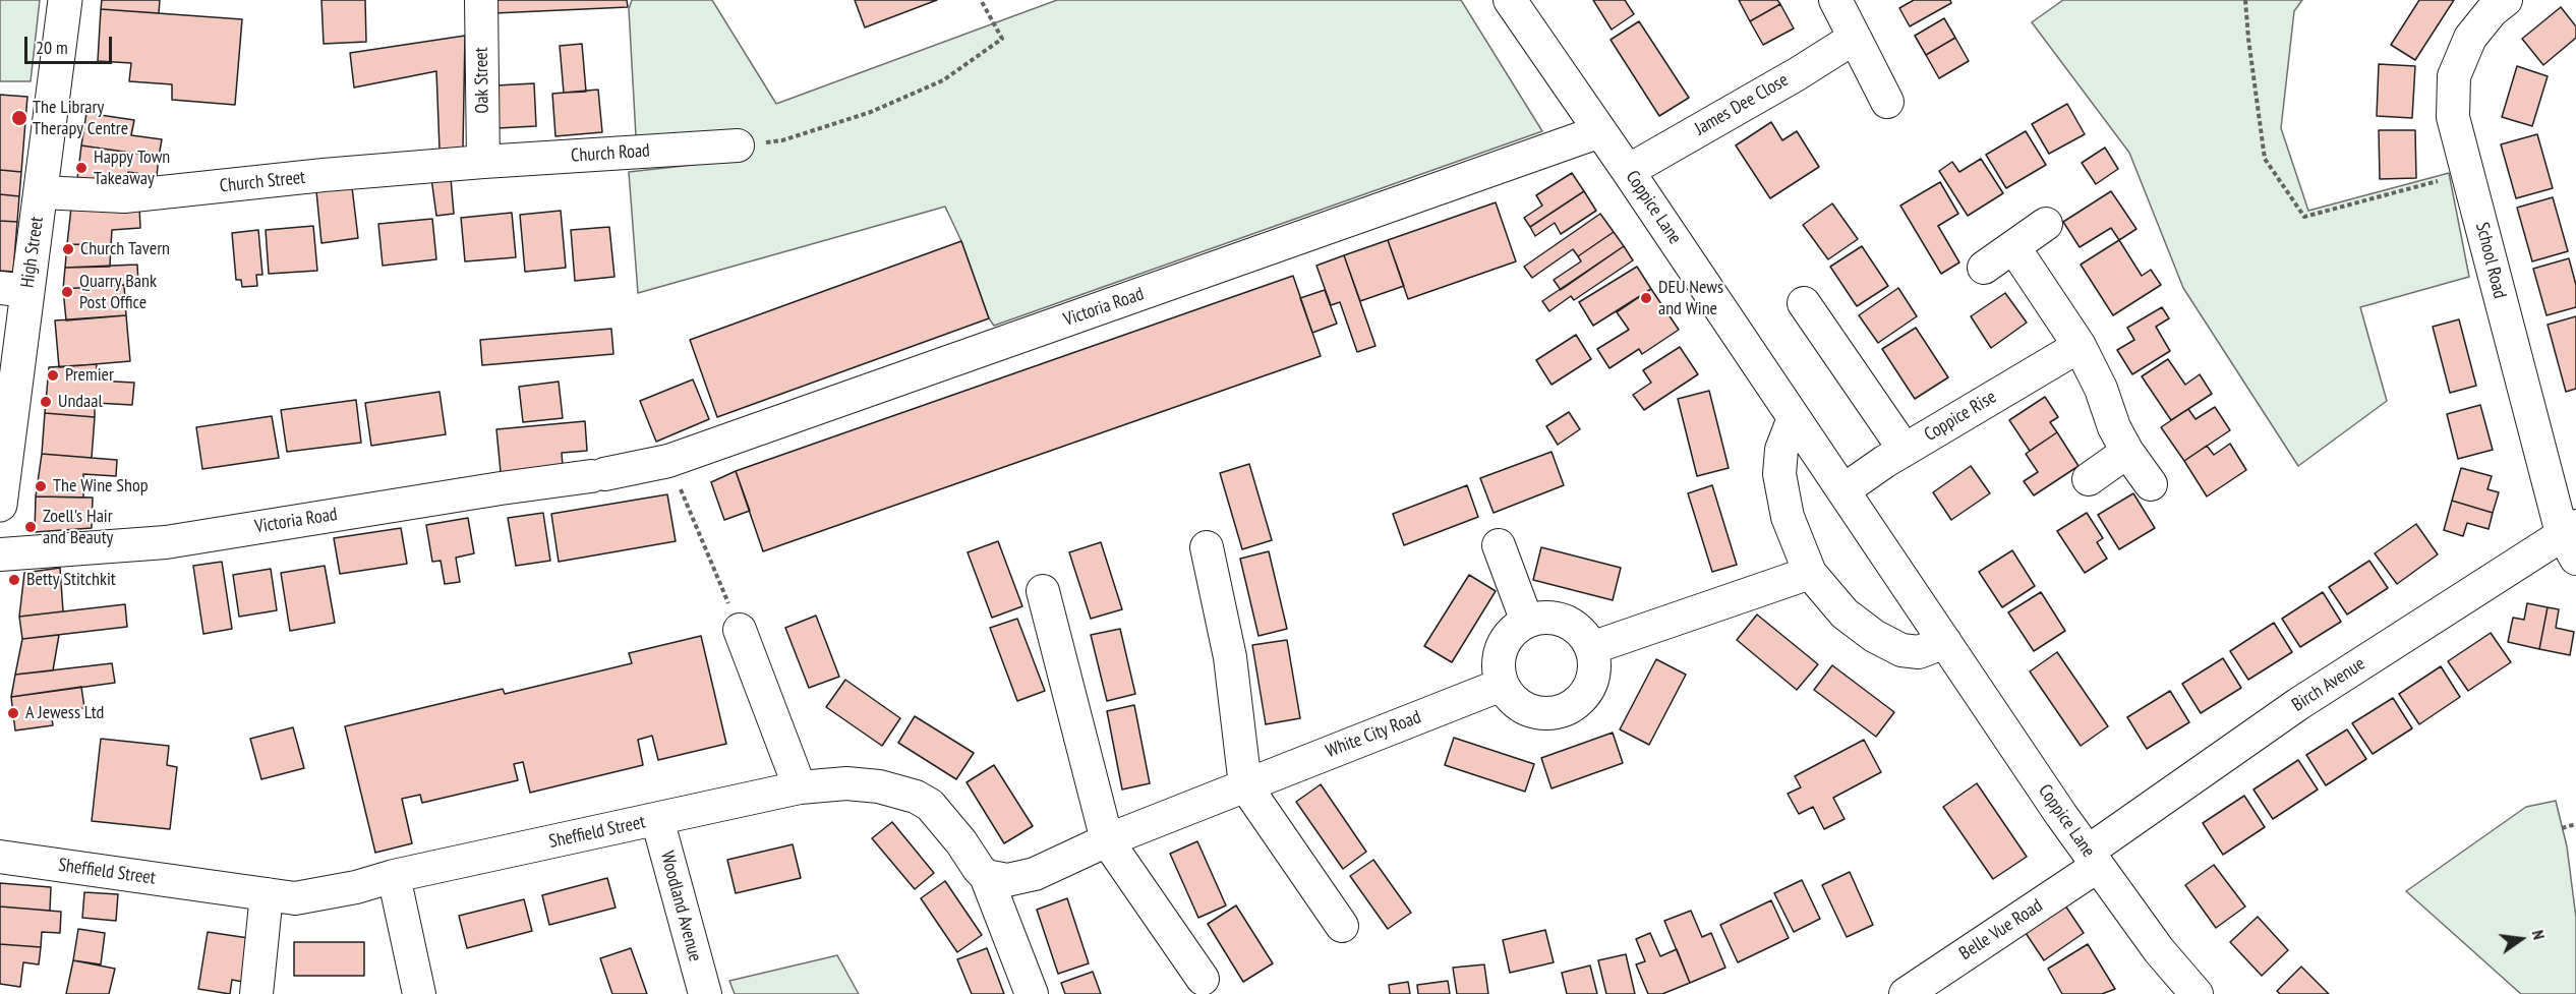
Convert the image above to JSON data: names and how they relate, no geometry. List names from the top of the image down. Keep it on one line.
{"streets":{"main road":["High Street"],"street":["Oak Street","James Dee Close","Church Road","Church Street","Coppice Lane","School Road","Victoria Road","Coppice Rise","Birch Avenue","White City Road","Sheffield Street","Woodland Avenue","Belle Vue Road"]},"crossings":[["Oak Street","Church Road"],["Oak Street","Church Street"],["James Dee Close","Coppice Lane"],["Church Road","Church Street"],["Church Street","High Street"],["Coppice Lane","Victoria Road"],["Coppice Lane","Coppice Rise"],["Coppice Lane","Birch Avenue"],["Coppice Lane","Belle Vue Road"],["School Road","Birch Avenue"],["Birch Avenue","Belle Vue Road"],["Sheffield Street","Woodland Avenue"]],"places":["The Library Therapy Centre","Happy Town Takeaway","Church Tavern","Quarry Bank Post Office","DEU News and Wine","Premier","Undaal","The Wine Shop","Zoell's Hair and Beauty","Betty Stitchkit","A Jewess Ltd"],"scale_bar":"20 m","north":"right"}
